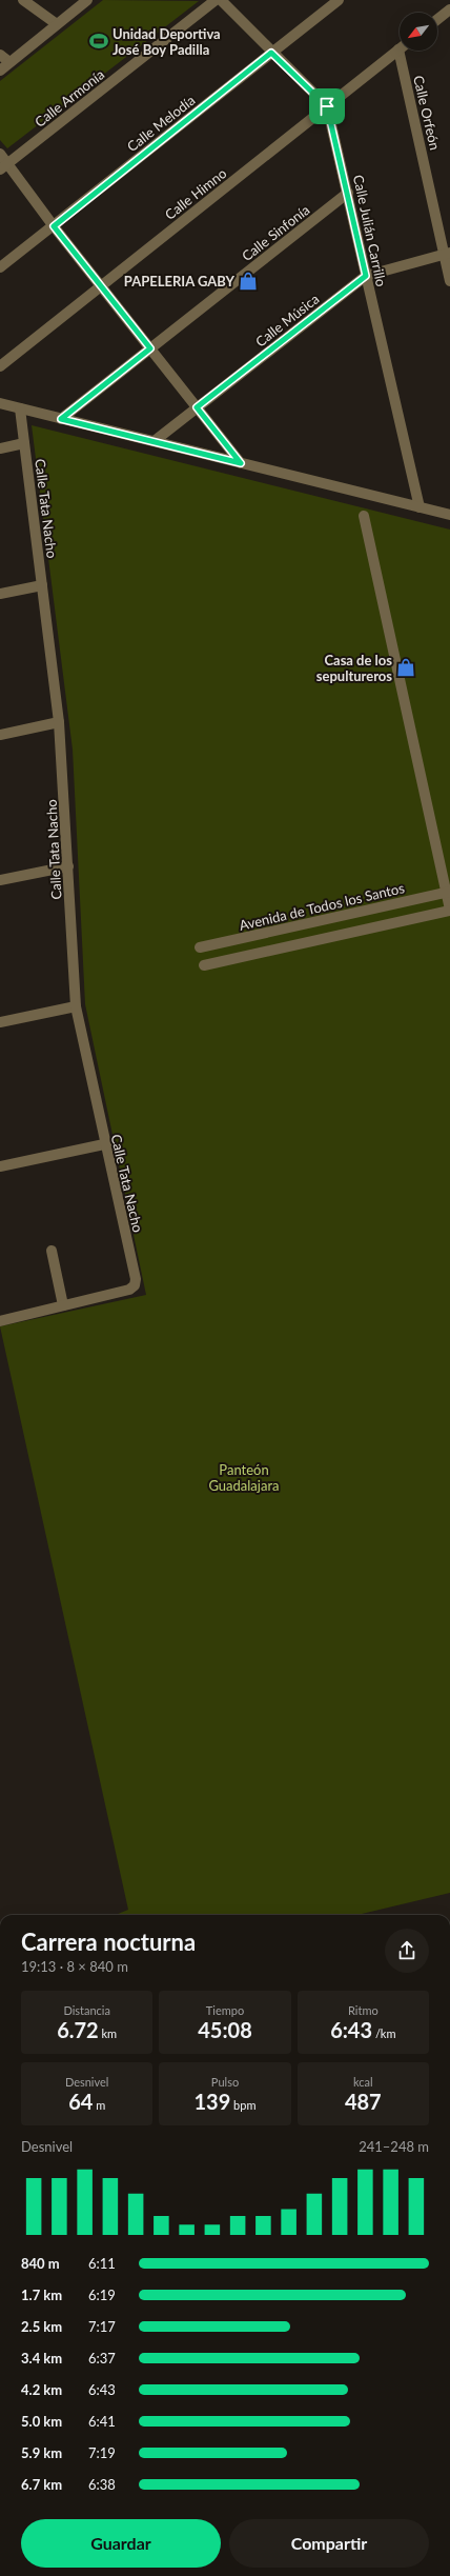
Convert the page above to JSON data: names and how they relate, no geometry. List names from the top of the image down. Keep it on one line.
{"streets":{"street":["Calle Armonía","Calle Orfeón","Calle Melodía","Calle Himno","Calle Julián Carrillo","Calle Sinfonía","Calle Música","Calle Tata Nacho","Avenida de Todos los Santos"]},"crossings":[["Calle Orfeón","Calle Música"],["Calle Himno","Calle Julián Carrillo"],["Calle Julián Carrillo","Calle Sinfonía"],["Calle Julián Carrillo","Calle Música"]],"parks":["Panteón Guadalajara"],"places":{"sports":["Unidad Deportiva José Boy Padilla"],"shop":["PAPELERIA GABY","Casa de los sepultureros"]},"north":"bottom left","page":{"heading":["Carrera nocturna","19:13 · 8 × 840 m"],"stats":[["Distancia","6.72 km"],["Tiempo","45:08"],["Ritmo","6:43 /km"],["Desnivel","64 m"],["Pulso","139 bpm"],["kcal","487"]],"chart":["Desnivel","241–248 m"],"list":[{"name":"840 m","note":"6:11"},{"name":"1.7 km","note":"6:19"},{"name":"2.5 km","note":"7:17"},{"name":"3.4 km","note":"6:37"},{"name":"4.2 km","note":"6:43"},{"name":"5.0 km","note":"6:41"},{"name":"5.9 km","note":"7:19"},{"name":"6.7 km","note":"6:38"}],"buttons":["Guardar","Compartir"]}}
